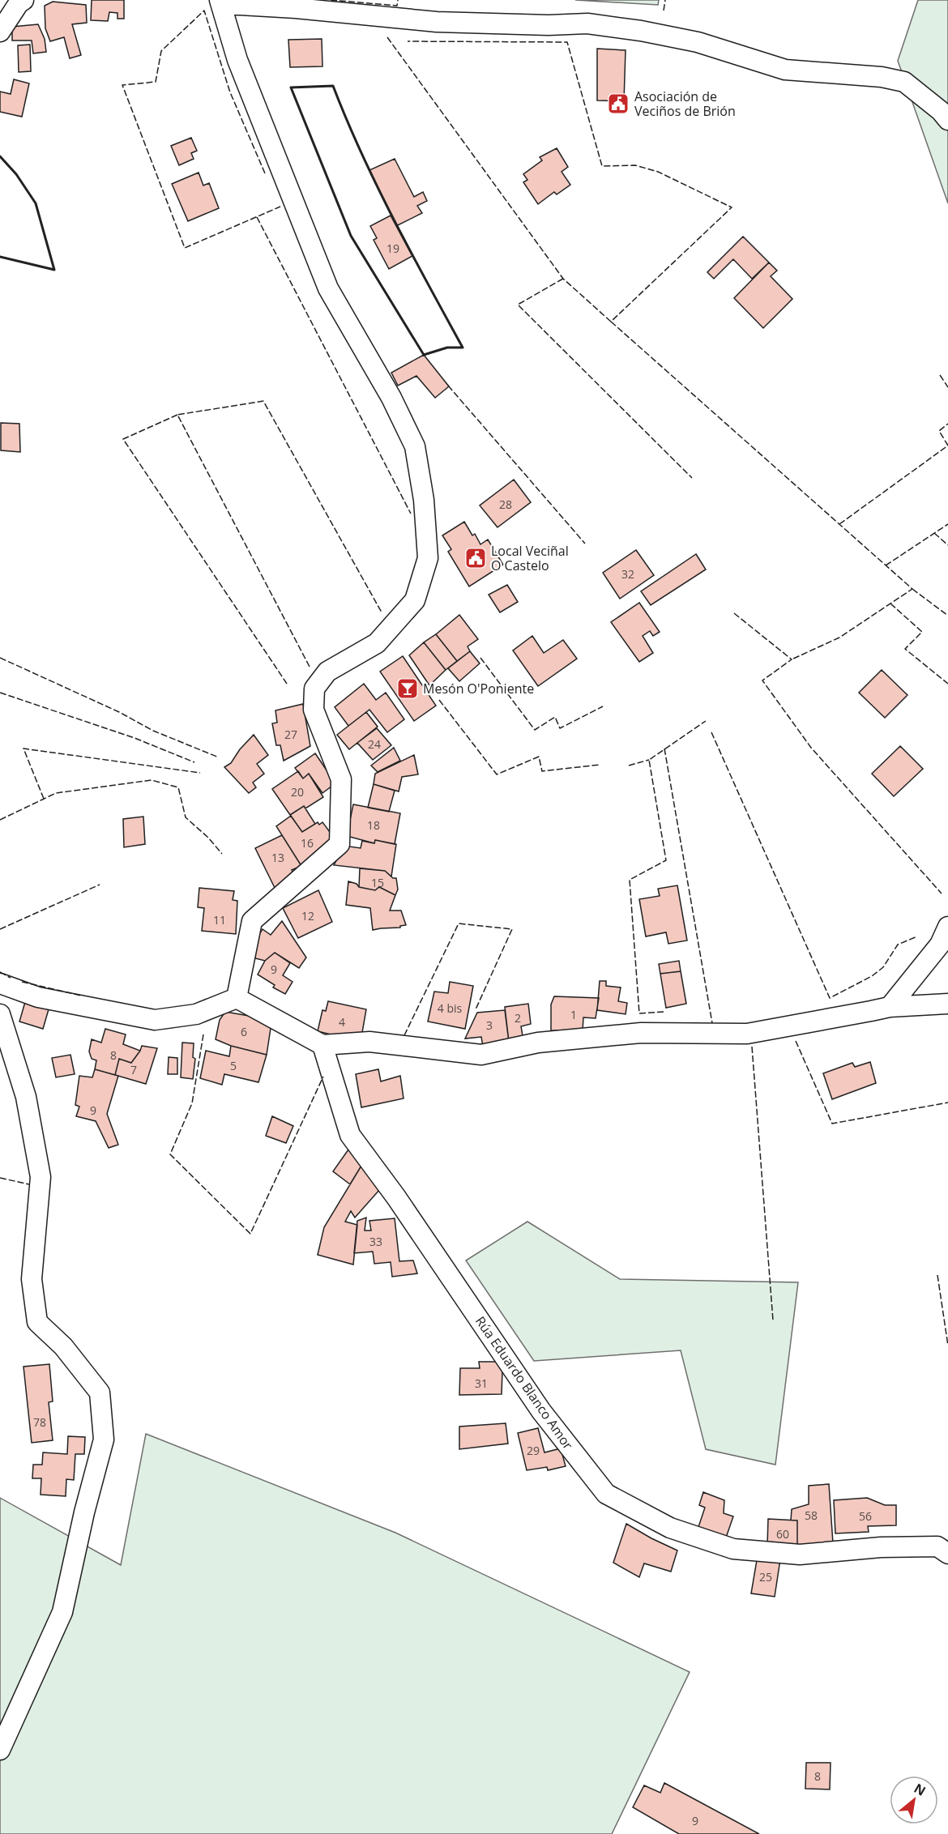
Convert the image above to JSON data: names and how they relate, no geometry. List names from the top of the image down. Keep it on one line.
{"streets":{"street":["Rúa Eduardo Blanco Amor"]},"places":{"public building":["Asociación de Veciños de Brión","Local Veciñal O Castelo"],"bar":["Mesón O'Poniente"]},"house_numbers":["19","28","32","27","24","20","18","16","13","15","12","11","9","4 bis","1","2","4","3","6","8","5","7","9","33","31","78","29","58","56","60","25","8","9"],"north":"top right"}
